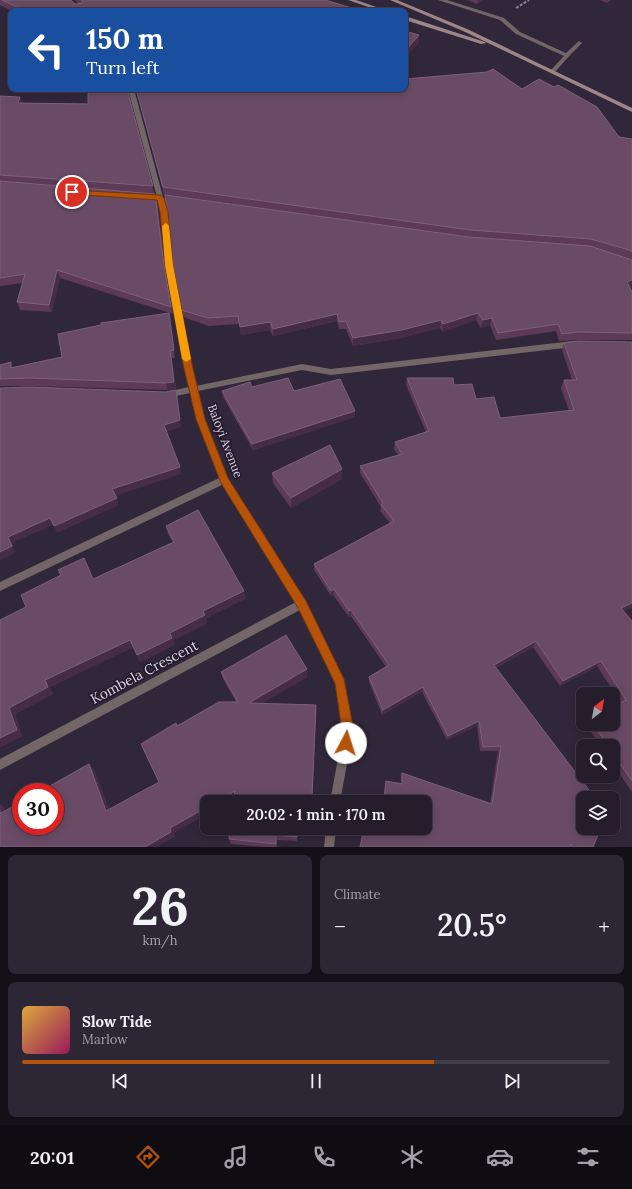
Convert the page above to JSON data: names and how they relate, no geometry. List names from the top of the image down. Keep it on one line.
{"streets":{"street":["Baloyi Avenue","Kombela Crescent"]},"crossings":[["Baloyi Avenue","Kombela Crescent"]],"north":"top right","page":{"turn":["150 m","Turn left"],"limit":"30","trip":"20:02 · 1 min · 170 m","tile":[["26","km/h"],"Climate"],"heat":["−","20.5°","+"],"song":["Slow Tide","Marlow"],"tabs":"20:01"}}
